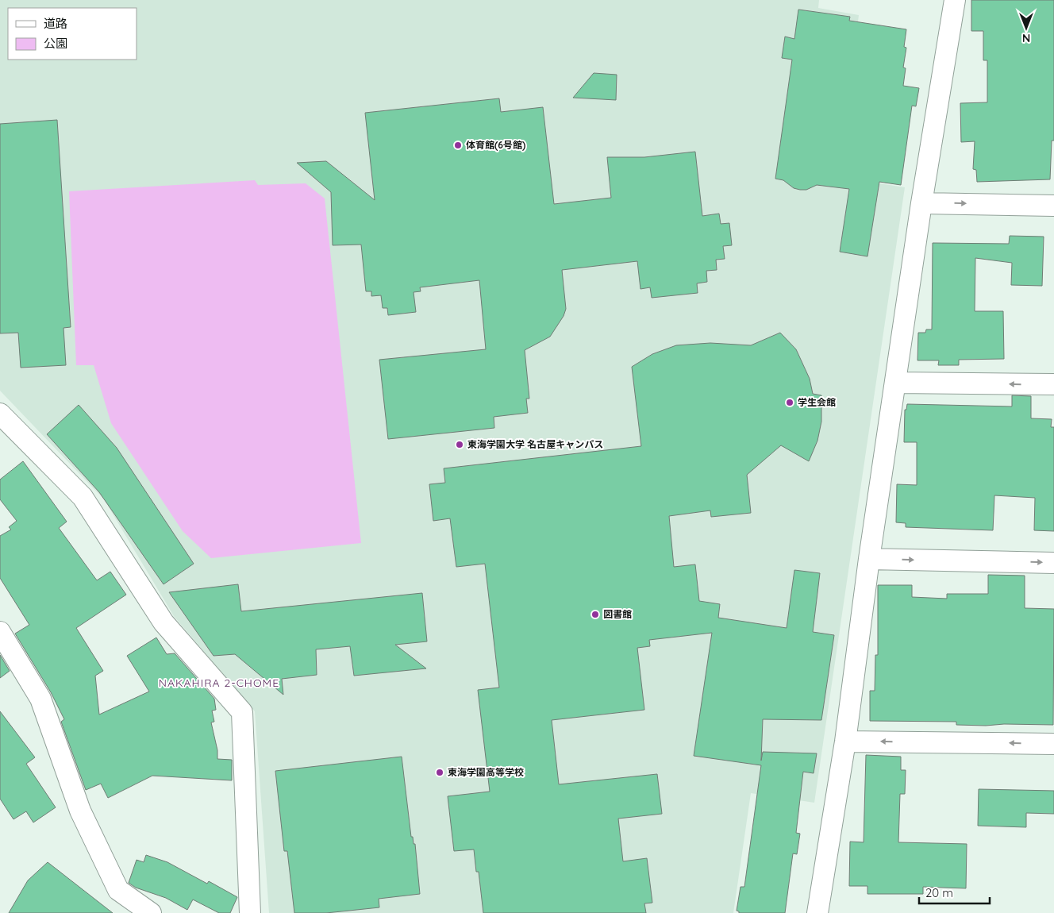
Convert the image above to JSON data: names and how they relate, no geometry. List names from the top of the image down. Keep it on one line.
{"districts":["NAKAHIRA 2-CHOME"],"places":["体育館(6号館)","学生会館","東海学園大学 名古屋キャンパス","図書館","東海学園高等学校"],"legend":["道路","公園"],"scale_bar":"20 m","north":"bottom"}
